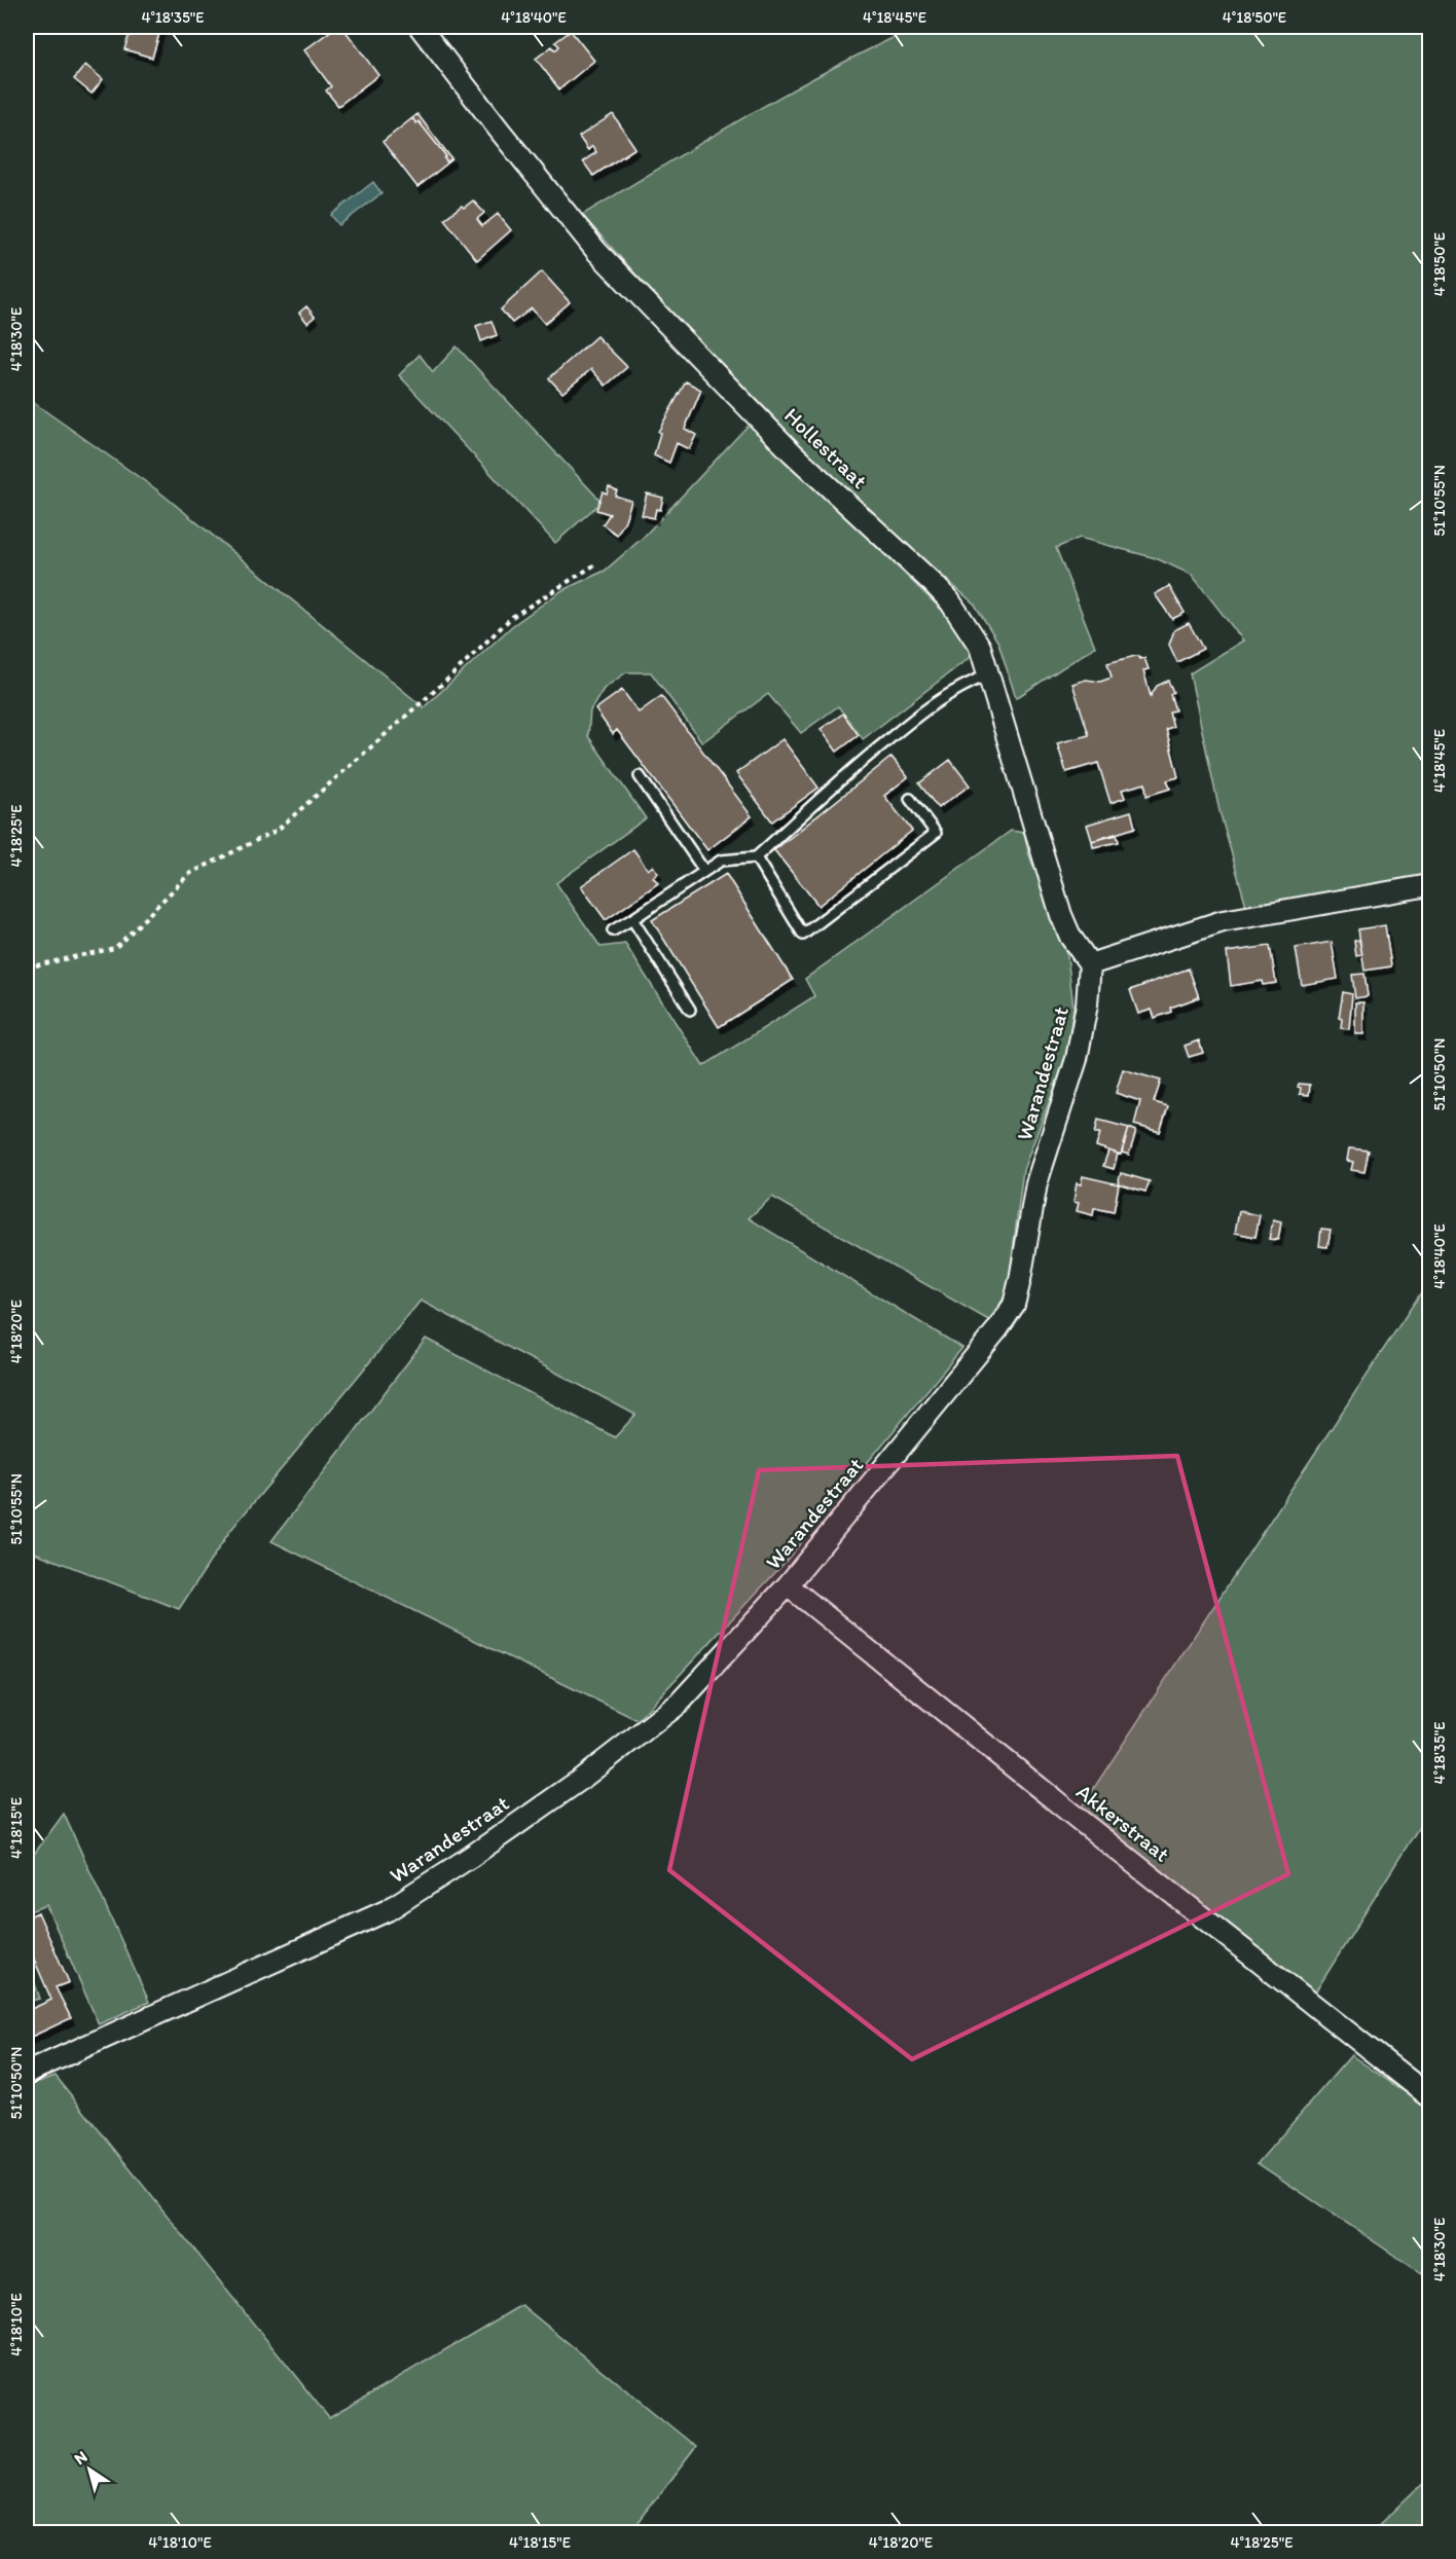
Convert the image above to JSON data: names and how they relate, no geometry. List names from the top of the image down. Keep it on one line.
{"streets":{"street":["Hollestraat","Warandestraat","Akkerstraat"]},"crossings":[["Hollestraat","Warandestraat"],["Warandestraat","Akkerstraat"]],"north":"top left","coordinates":["4°18'35\"E","4°18'40\"E","4°18'45\"E","4°18'50\"E","4°18'30\"E","51°10'55\"N","4°18'25\"E","51°10'50\"N","4°18'20\"E","4°18'15\"E","4°18'10\"E"]}
